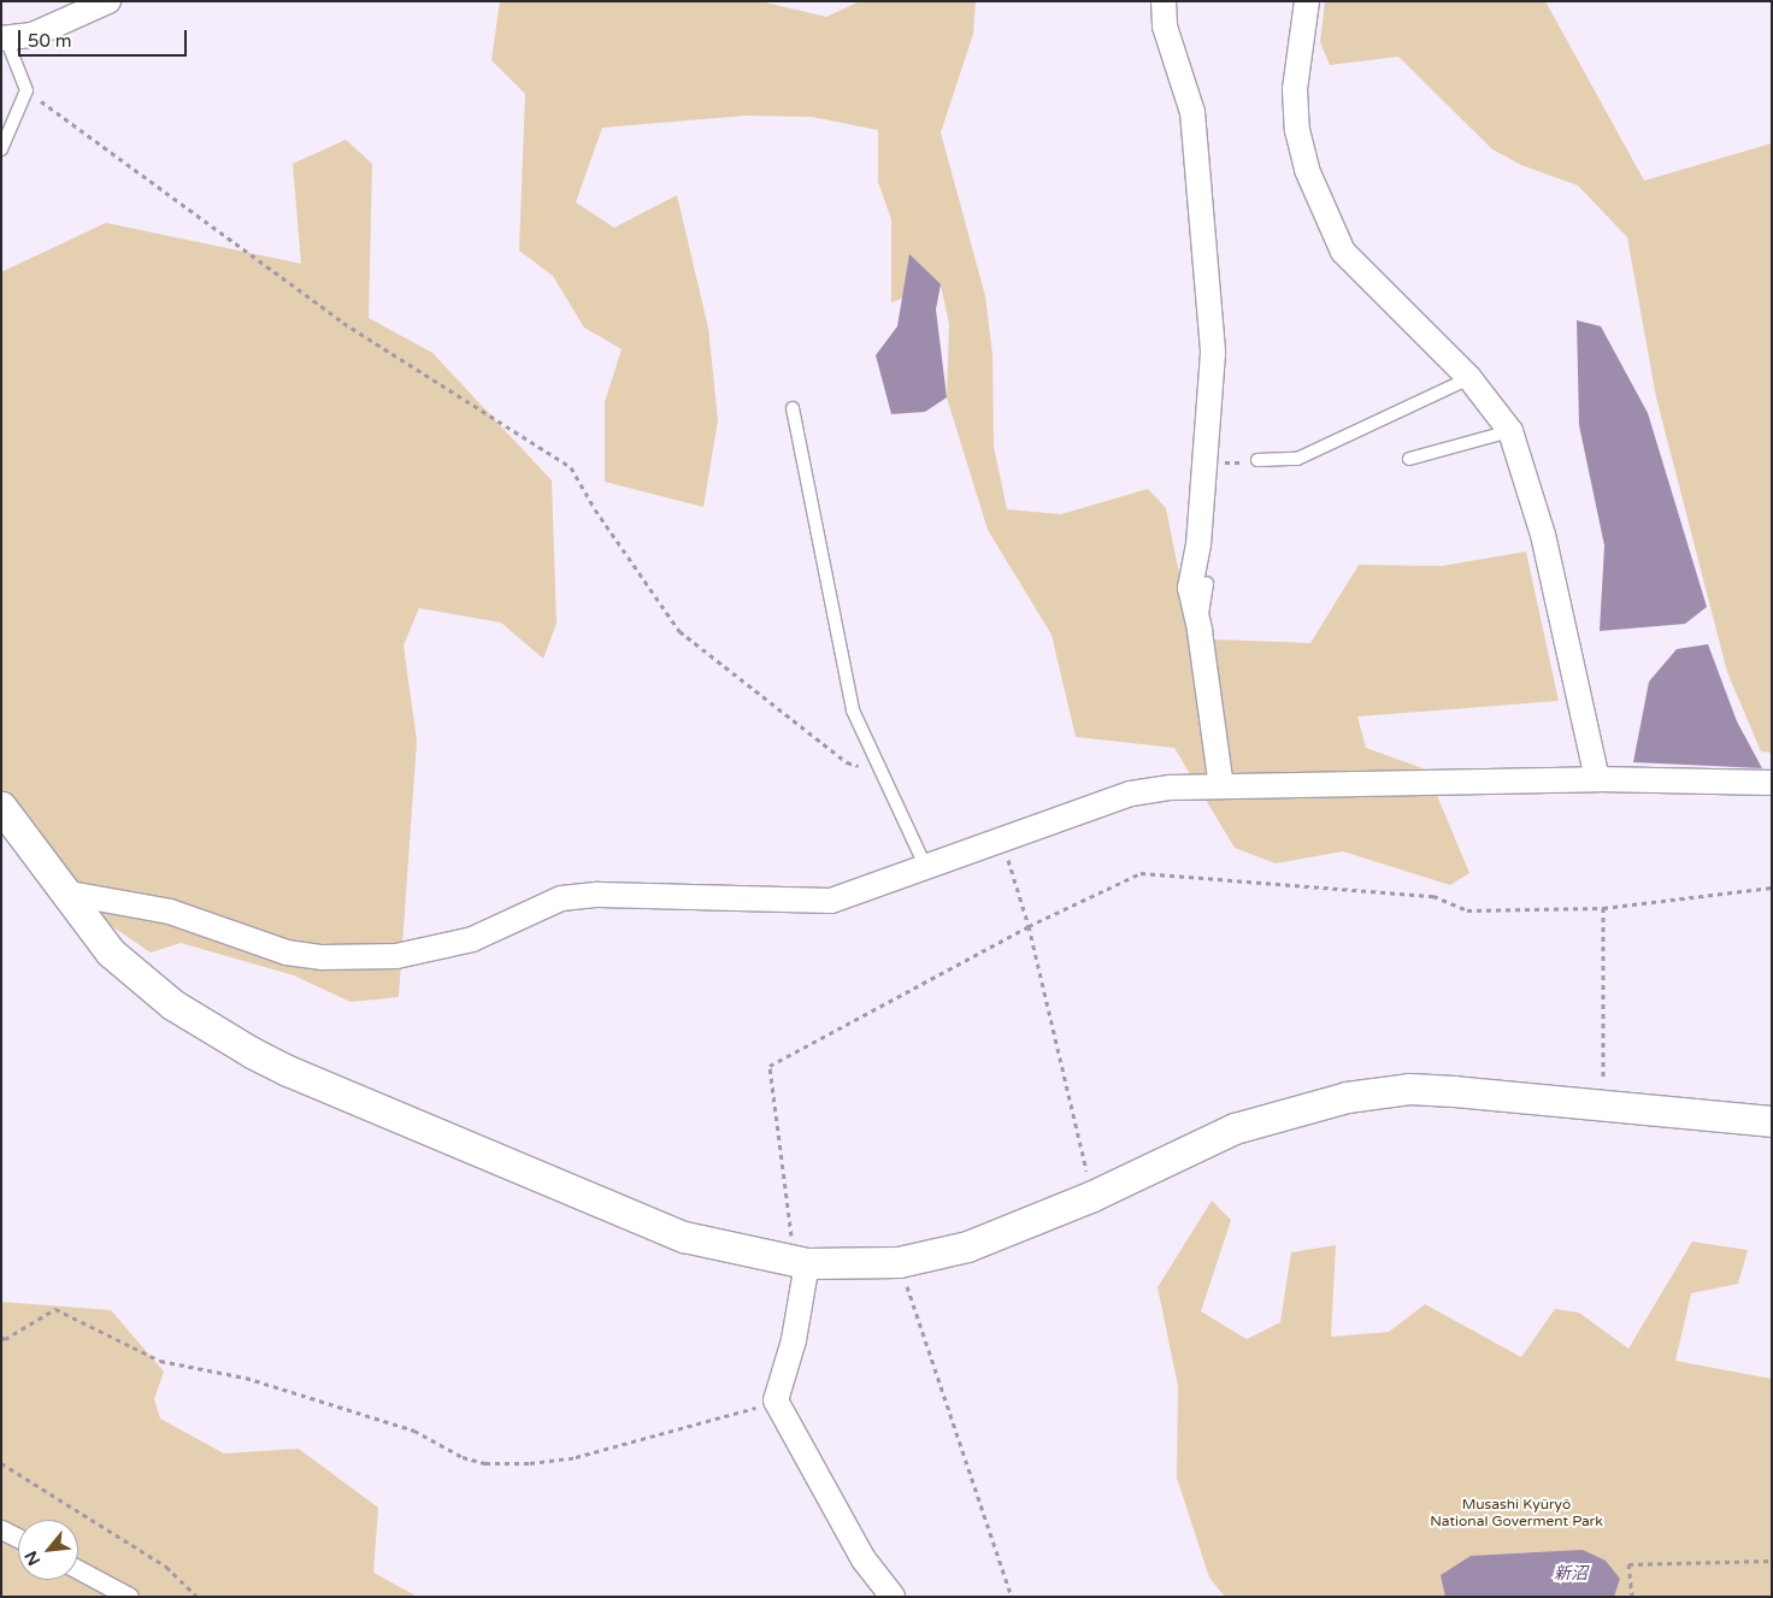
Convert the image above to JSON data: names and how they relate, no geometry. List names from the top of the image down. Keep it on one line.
{"water":["新沼"],"parks":["Musashi Kyūryō National Goverment Park"],"scale_bar":"50 m","north":"bottom left"}
